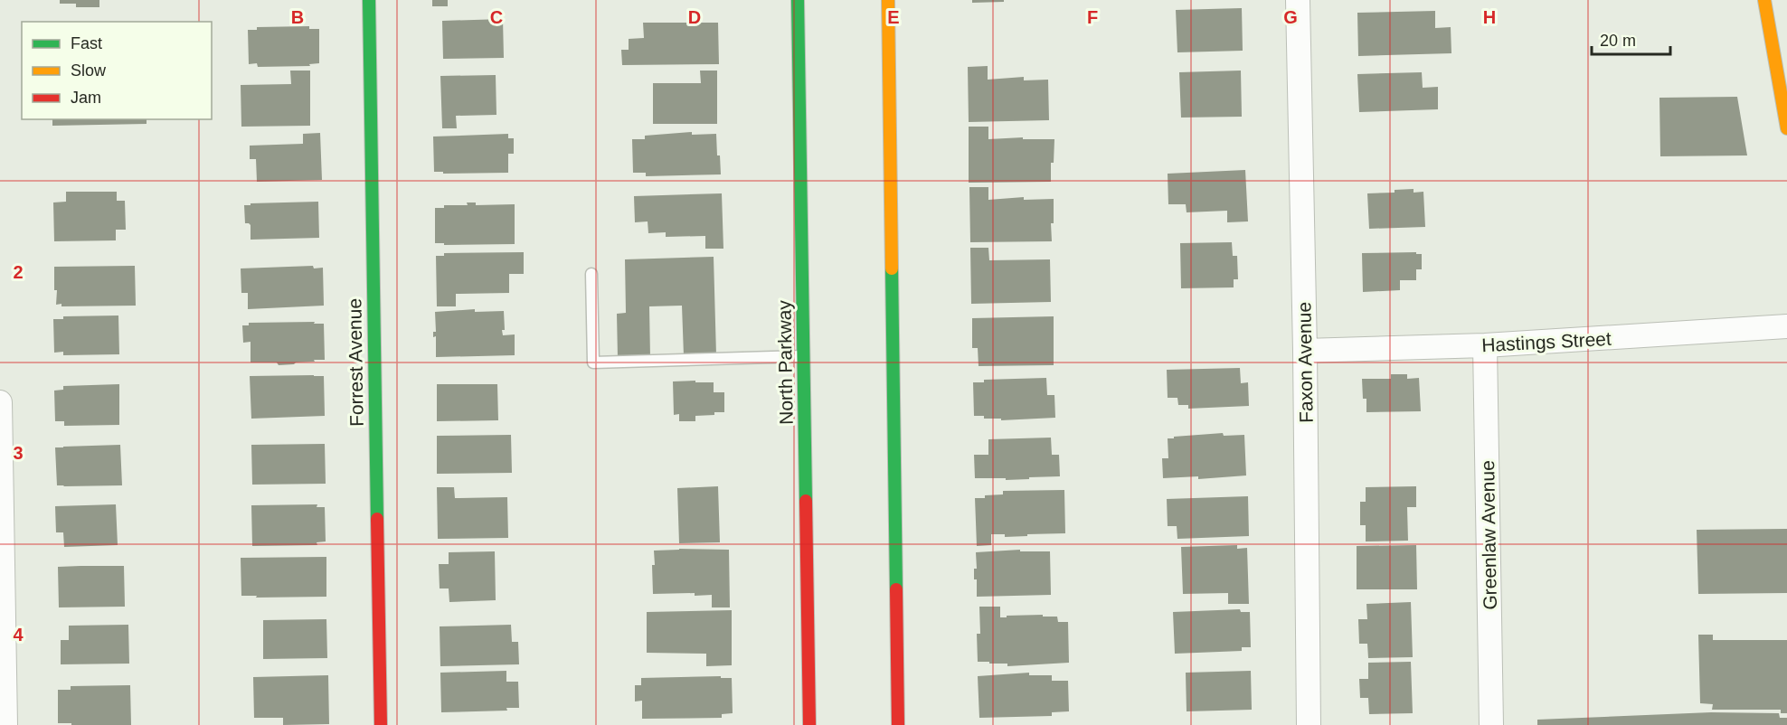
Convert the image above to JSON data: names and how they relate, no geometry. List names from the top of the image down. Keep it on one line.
{"streets":{"main road":["Forrest Avenue","North Parkway"],"street":["Hastings Street","Faxon Avenue","Greenlaw Avenue"]},"crossings":[["Hastings Street","Faxon Avenue"],["Hastings Street","Greenlaw Avenue"]],"legend":["Fast","Slow","Jam"],"scale_bar":"20 m","grid":{"columns":["B","C","D","E","F","G","H"],"rows":["2","3","4"]}}
